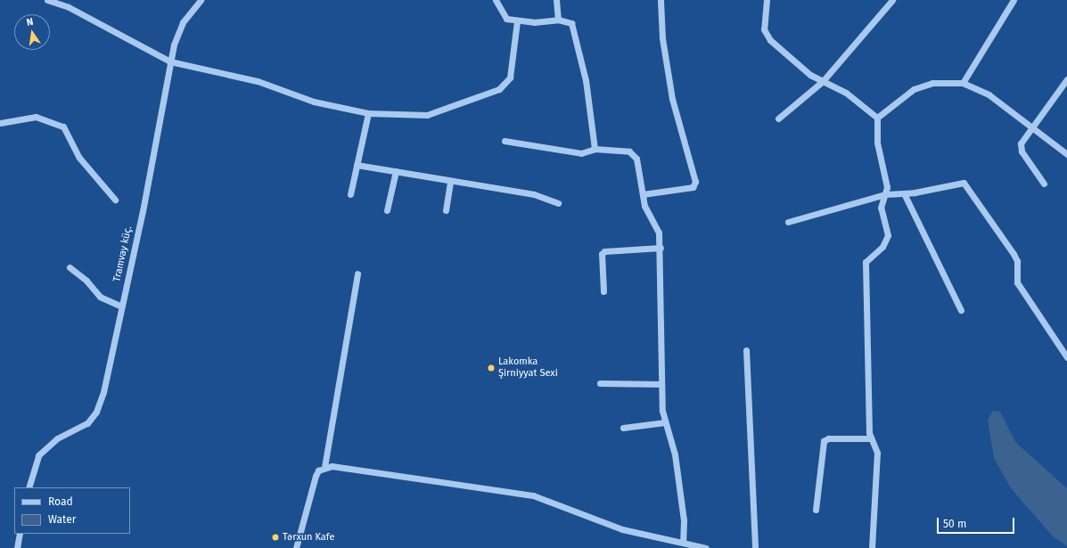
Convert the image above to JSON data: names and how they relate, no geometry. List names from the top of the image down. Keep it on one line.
{"streets":{"street":["Tramvay küç."]},"places":["Lakomka Şirniyyat Sexi","Tərxun Kafe"],"legend":["Road","Water"],"scale_bar":"50 m","north":"top"}
